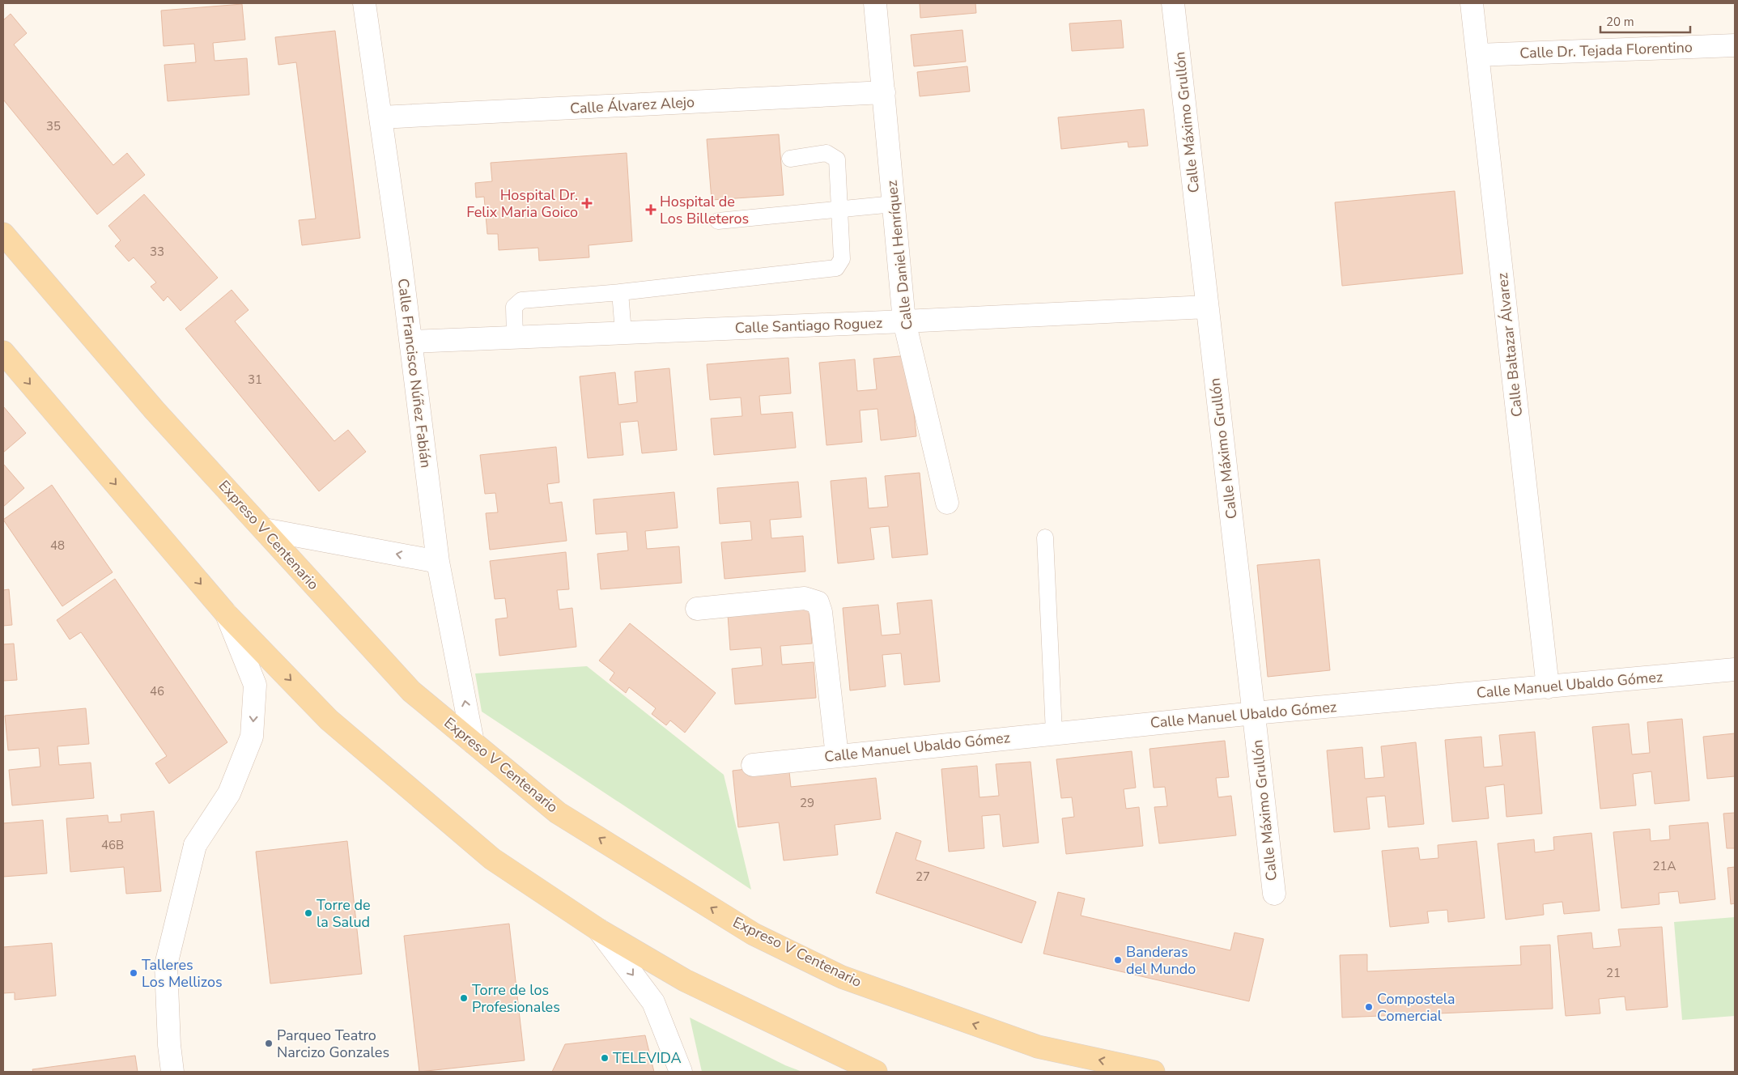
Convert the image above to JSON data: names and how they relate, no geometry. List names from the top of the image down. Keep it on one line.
{"streets":{"main road":["Expreso V Centenario"],"street":["Calle Dr. Tejada Florentino","Calle Álvarez Alejo","Calle Máximo Grullón","Calle Daniel Henríquez","Calle Santiago Roguez","Calle Baltazar Álvarez","Calle Francisco Núñez Fabián","Calle Manuel Ubaldo Gómez"]},"crossings":[["Calle Dr. Tejada Florentino","Calle Baltazar Álvarez"],["Calle Álvarez Alejo","Calle Daniel Henríquez"],["Calle Álvarez Alejo","Calle Francisco Núñez Fabián"],["Calle Máximo Grullón","Calle Santiago Roguez"],["Calle Máximo Grullón","Calle Manuel Ubaldo Gómez"],["Calle Daniel Henríquez","Calle Santiago Roguez"],["Calle Santiago Roguez","Calle Francisco Núñez Fabián"],["Calle Baltazar Álvarez","Calle Manuel Ubaldo Gómez"],["Calle Francisco Núñez Fabián","Expreso V Centenario"]],"places":{"health":["Hospital Dr. Felix Maria Goico","Hospital de Los Billeteros"],"other":["Torre de la Salud","Banderas del Mundo","Talleres Los Mellizos","Torre de los Profesionales","Compostela Comercial","Parqueo Teatro Narcizo Gonzales","TELEVIDA"]},"house_numbers":["35","33","31","48","46","29","46B","21A","27","21"],"scale_bar":"20 m"}
